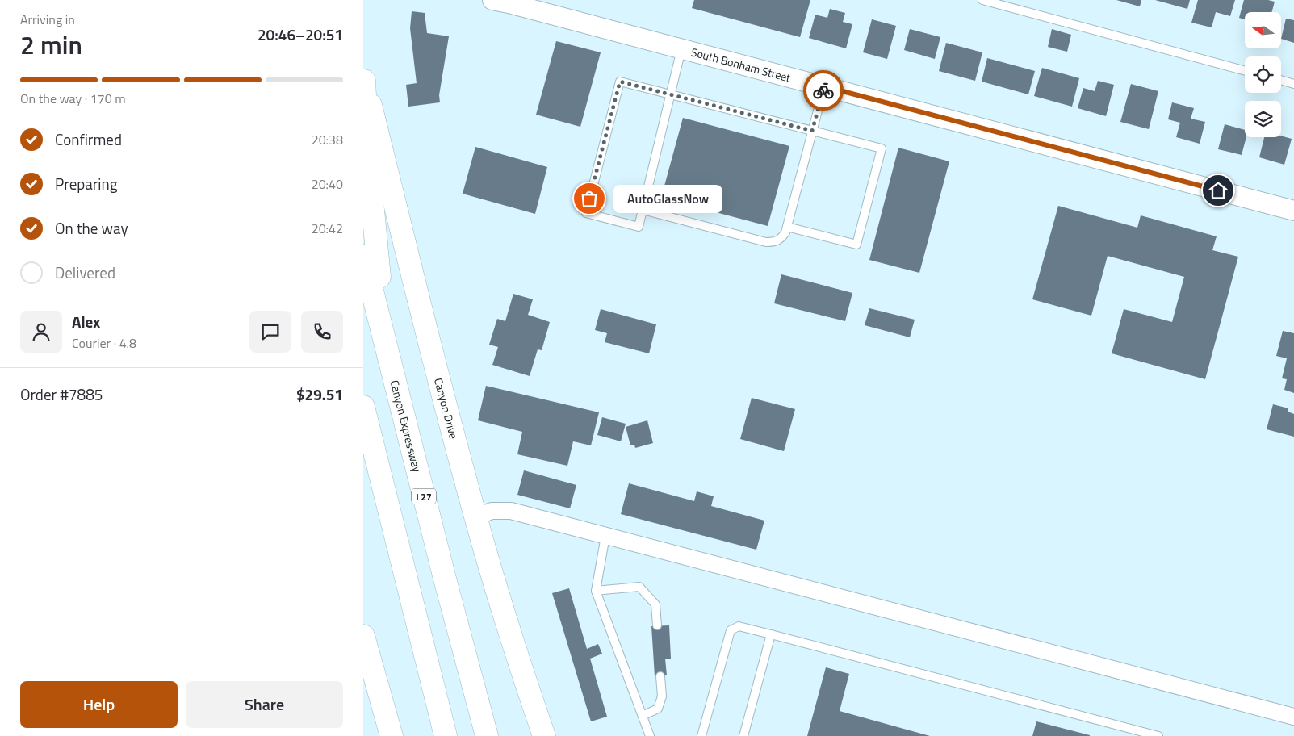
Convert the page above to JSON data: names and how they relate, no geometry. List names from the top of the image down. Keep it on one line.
{"streets":{"main road":["Canyon Drive","Canyon Expressway","I 27"],"street":["South Bonham Street"]},"places":["AutoGlassNow"],"north":"left","page":{"heading":["2 min","Arriving in","20:46–20:51"],"panel":["Alex","Courier · 4.8","Order #7885","$29.51"],"bar":"On the way · 170 m","list":[["Confirmed","20:38"],["Preparing","20:40"],["On the way","20:42"],"Delivered"],"bubble":"AutoGlassNow","buttons":["Help","Share"]}}
